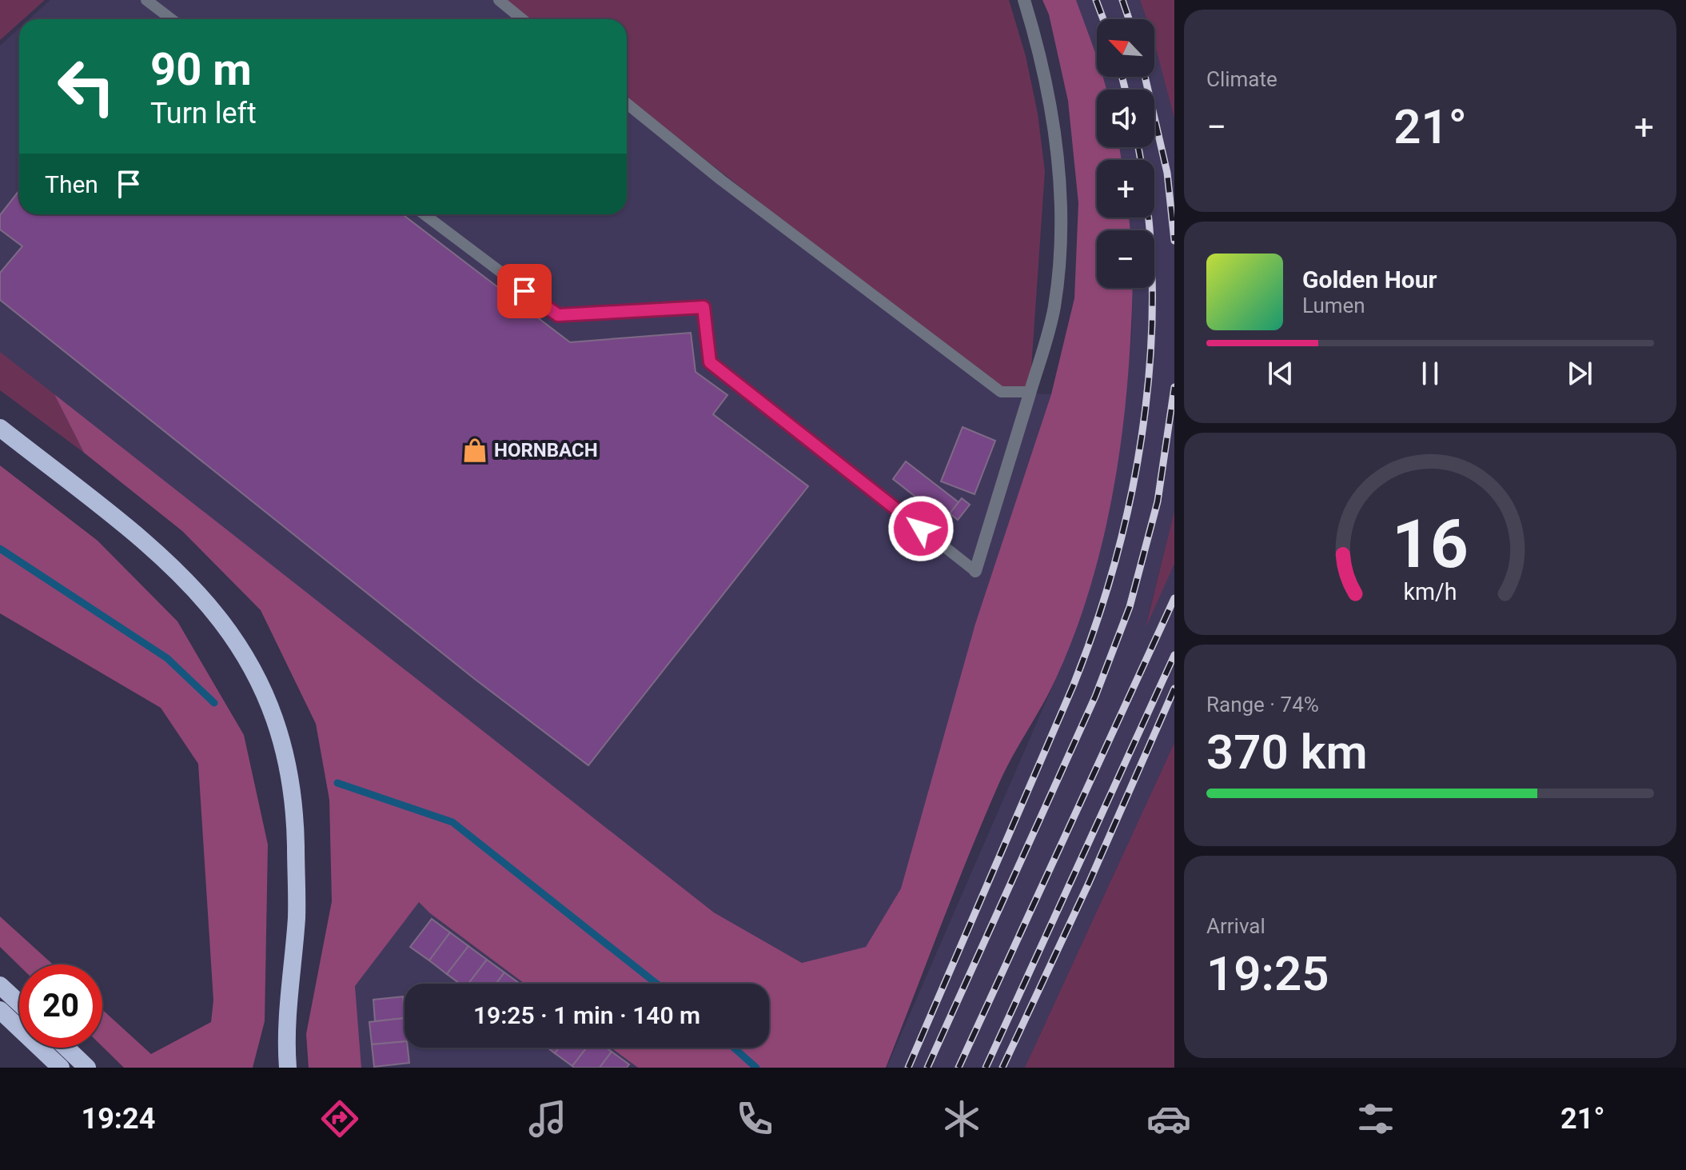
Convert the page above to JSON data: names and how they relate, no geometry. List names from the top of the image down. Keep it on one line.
{"places":{"shop":["HORNBACH"]},"north":"top left","page":{"tile":["Climate",["Range · 74%","370 km"],["Arrival","19:25"]],"map_buttons":["+","−"],"turn":["90 m","Turn left"],"heat":["−","21°","+"],"then":"Then","song":["Golden Hour","Lumen"],"limit":"20","trip":"19:25 · 1 min · 140 m","tabs":["19:24","21°"],"gauge":["16","km/h"]}}
